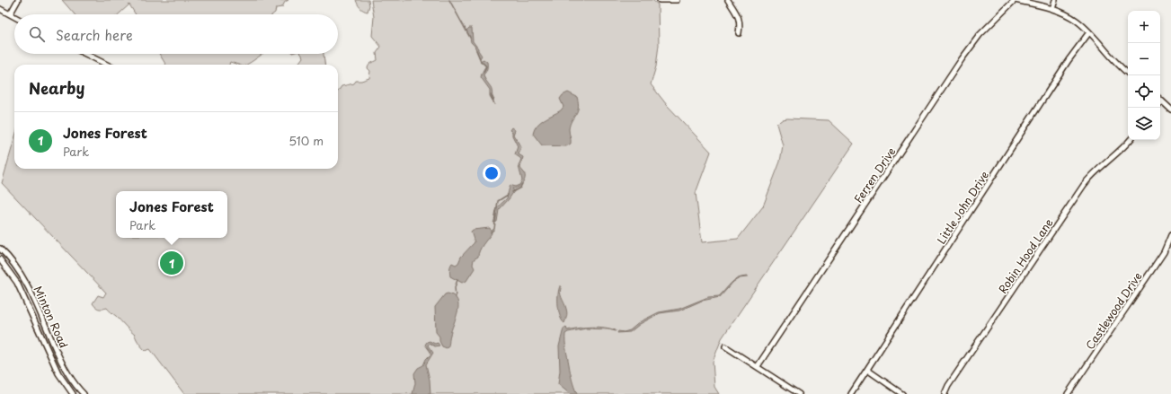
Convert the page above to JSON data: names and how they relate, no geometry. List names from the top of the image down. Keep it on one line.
{"streets":{"street":["Ferren Drive","Little John Drive","Robin Hood Lane","Castlewood Drive","Minton Road"]},"page":{"map_buttons":["+","−"],"search":"Search here","heading":"Nearby","list":[{"mark":"1","name":"Jones Forest","note":"Park","value":"510 m"}],"popup":["Jones Forest","Park"],"pins":"1"}}
